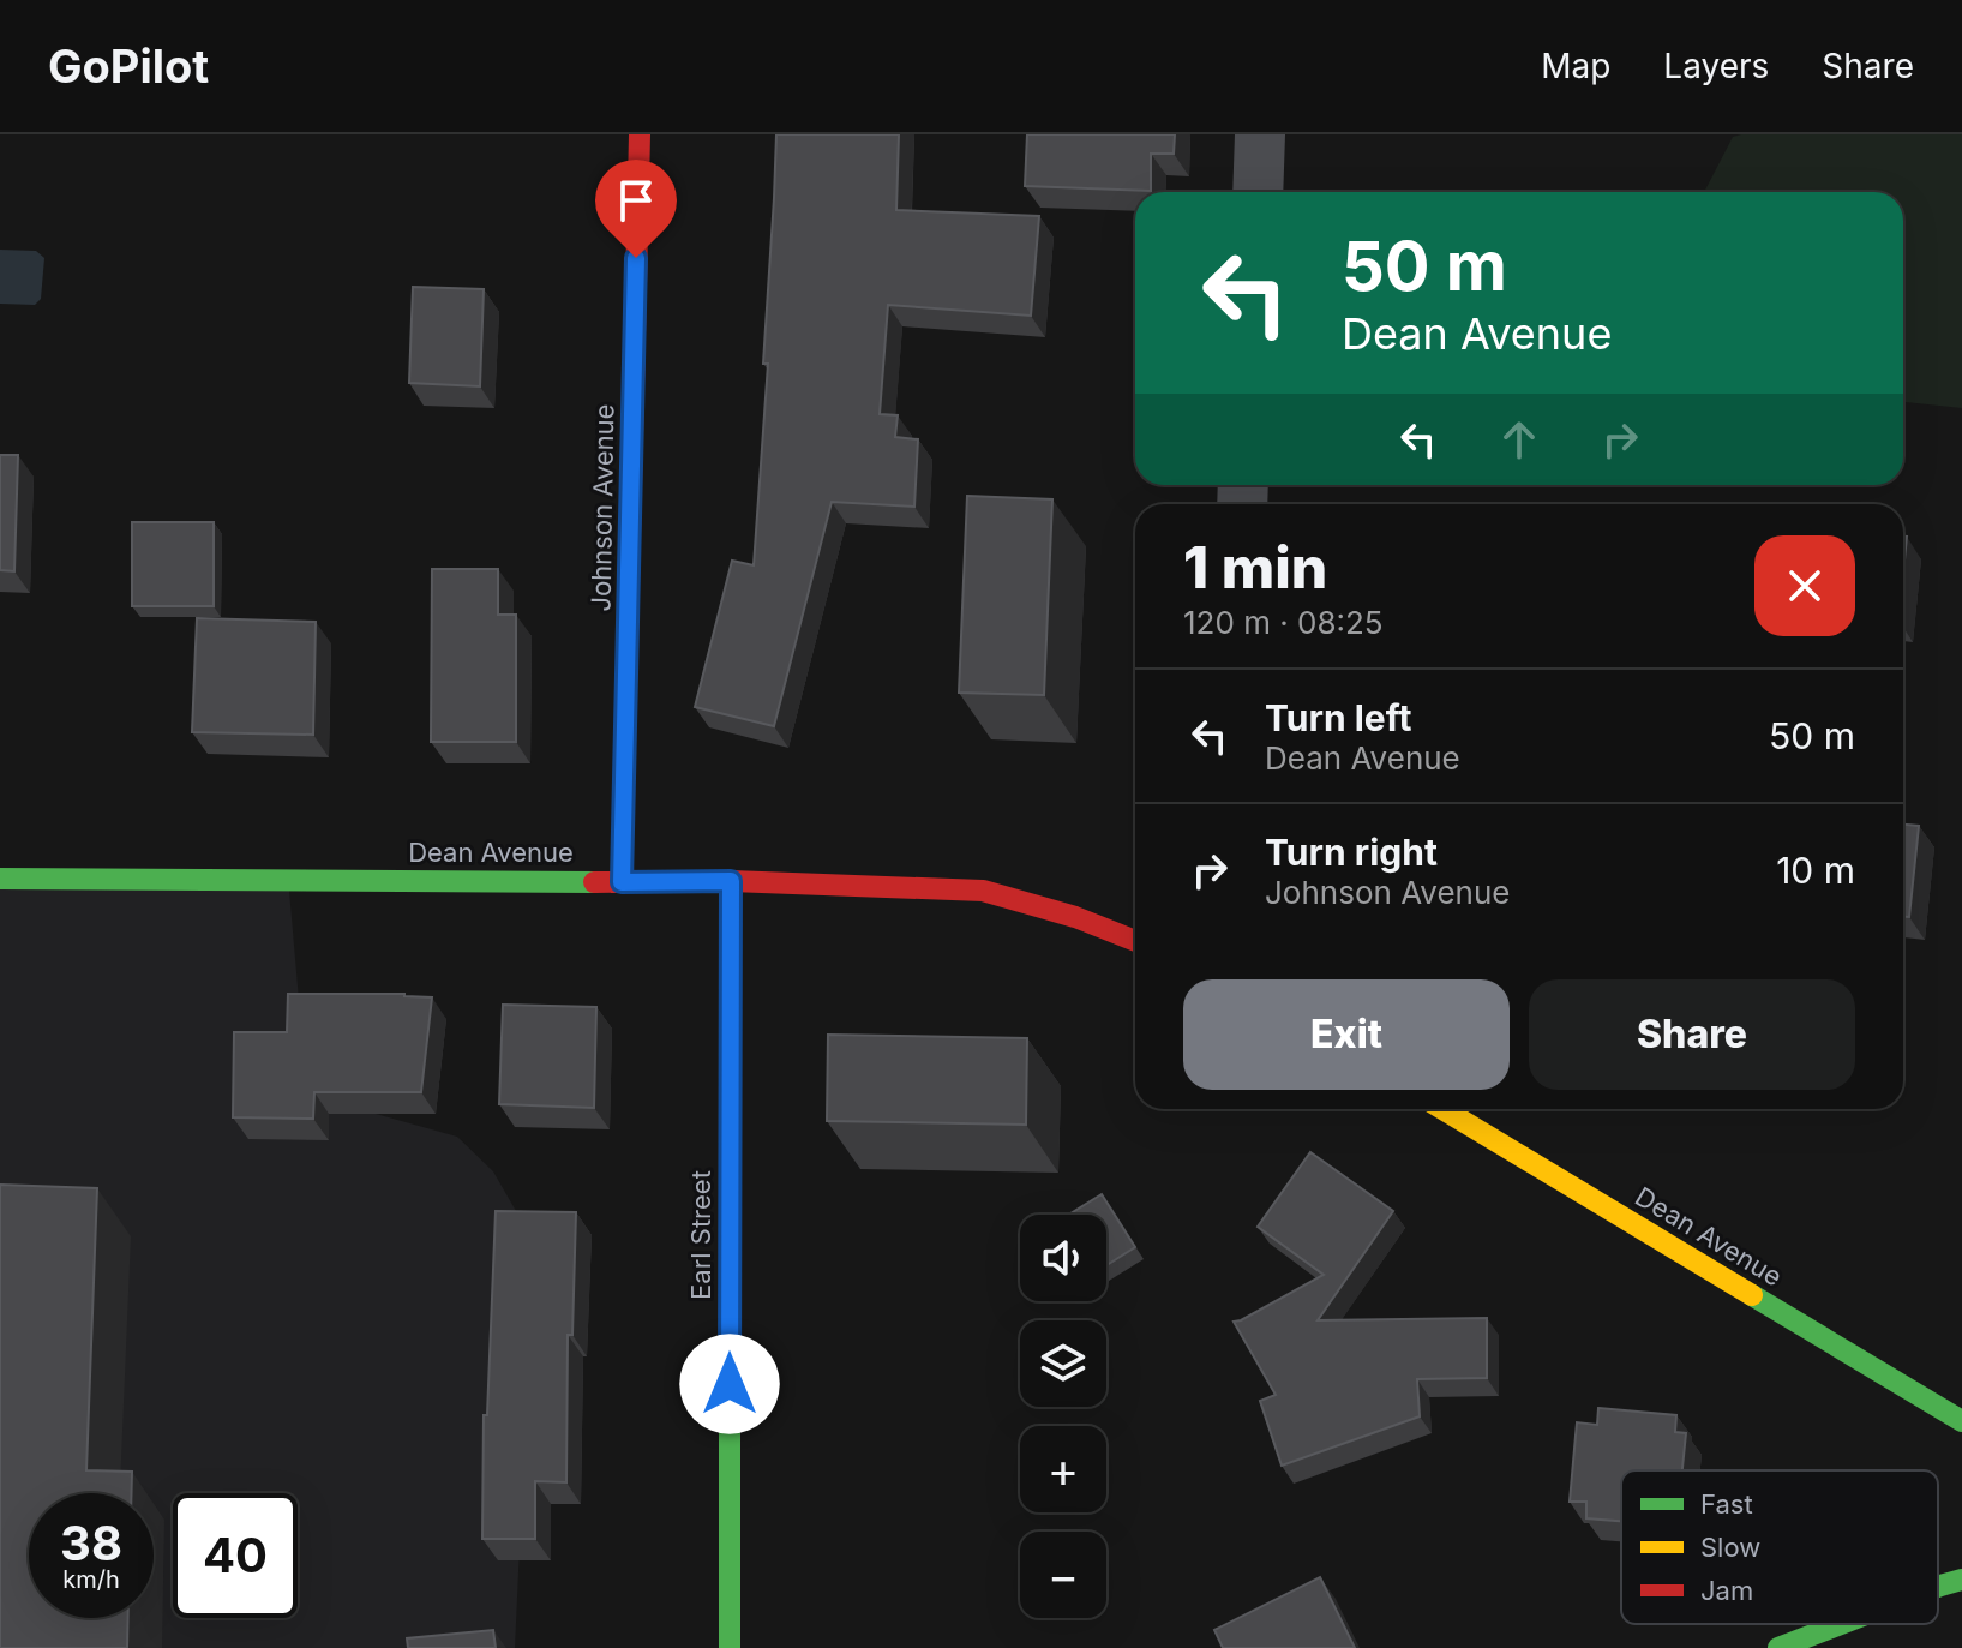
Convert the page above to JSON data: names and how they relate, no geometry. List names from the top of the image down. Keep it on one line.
{"streets":{"street":["Johnson Avenue","Dean Avenue","Earl Street"]},"crossings":[["Johnson Avenue","Dean Avenue"],["Dean Avenue","Earl Street"]],"legend":["Fast","Slow","Jam"],"page":{"header":"GoPilot","nav":["Map","Layers","Share"],"turn":["50 m","Dean Avenue"],"heading":["1 min","120 m · 08:25"],"list":[{"name":"Turn left","note":"Dean Avenue","value":"50 m"},{"name":"Turn right","note":"Johnson Avenue","value":"10 m"}],"buttons":["Exit","Share"],"map_buttons":["+","−"],"speed":"38 km/h","limit":"40"}}
